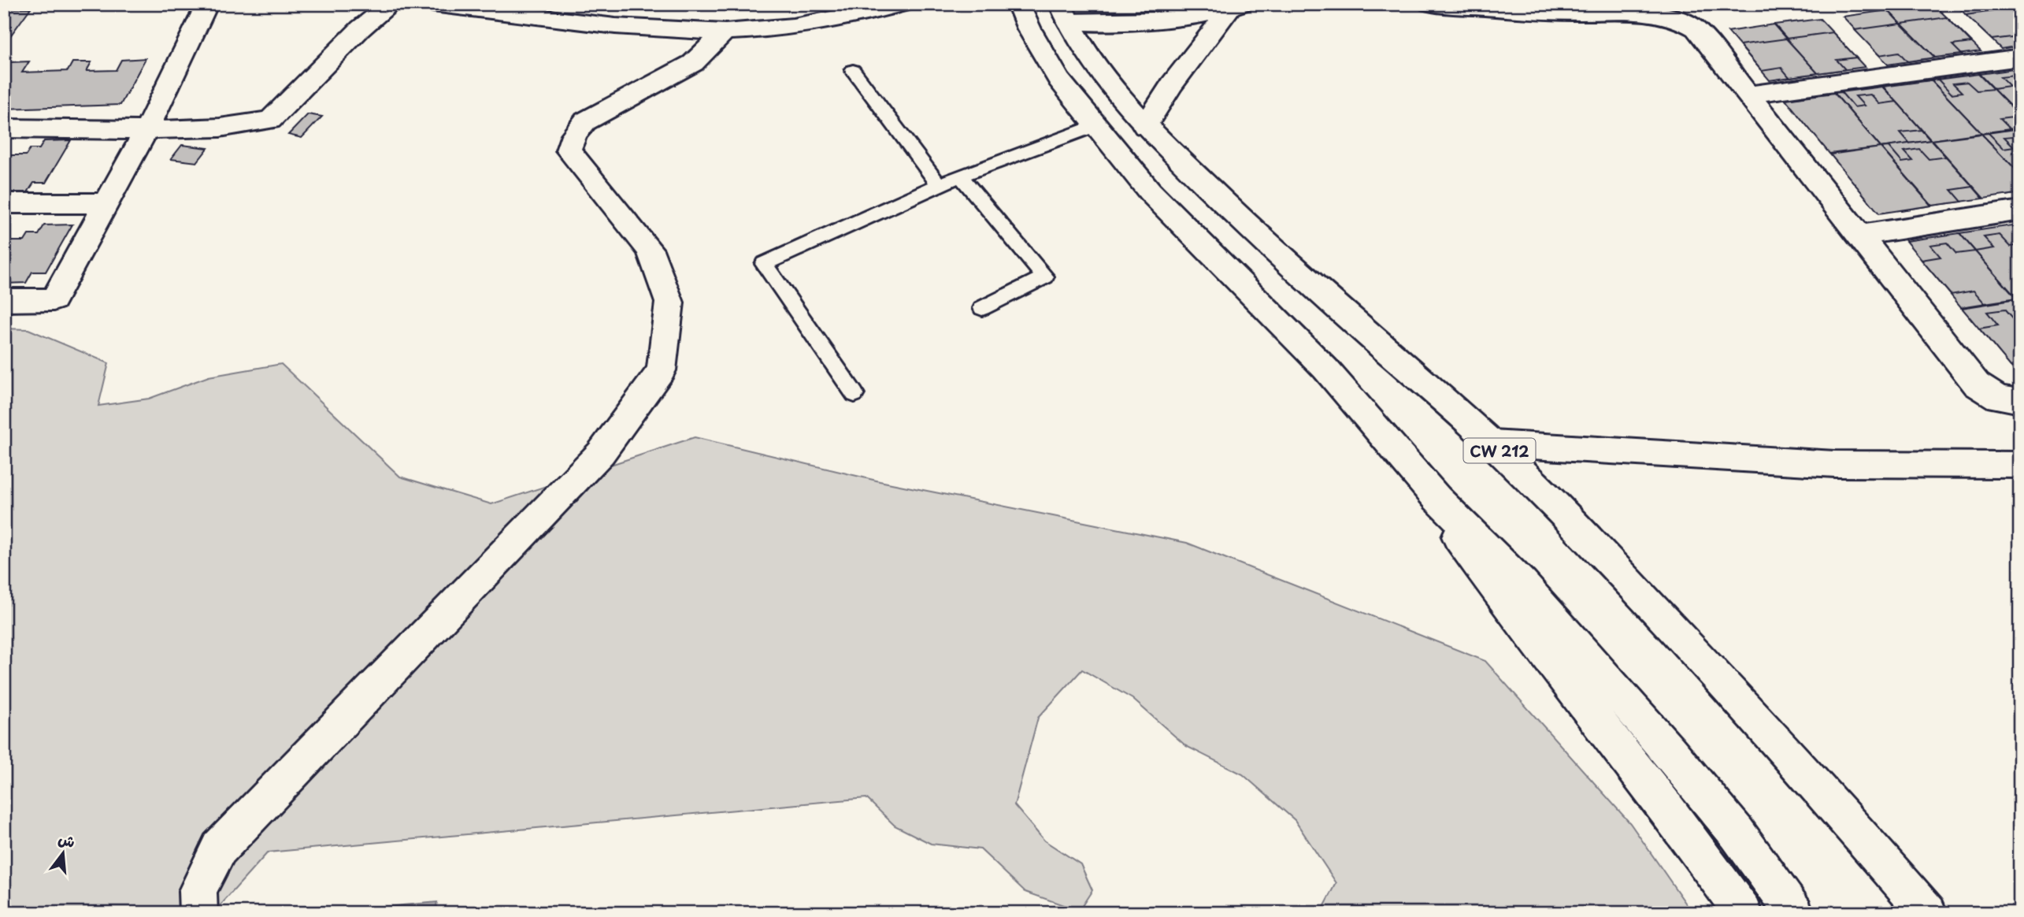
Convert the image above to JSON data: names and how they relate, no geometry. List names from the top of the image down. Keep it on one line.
{"streets":{"main road":["CW 212"]},"north":"top"}
